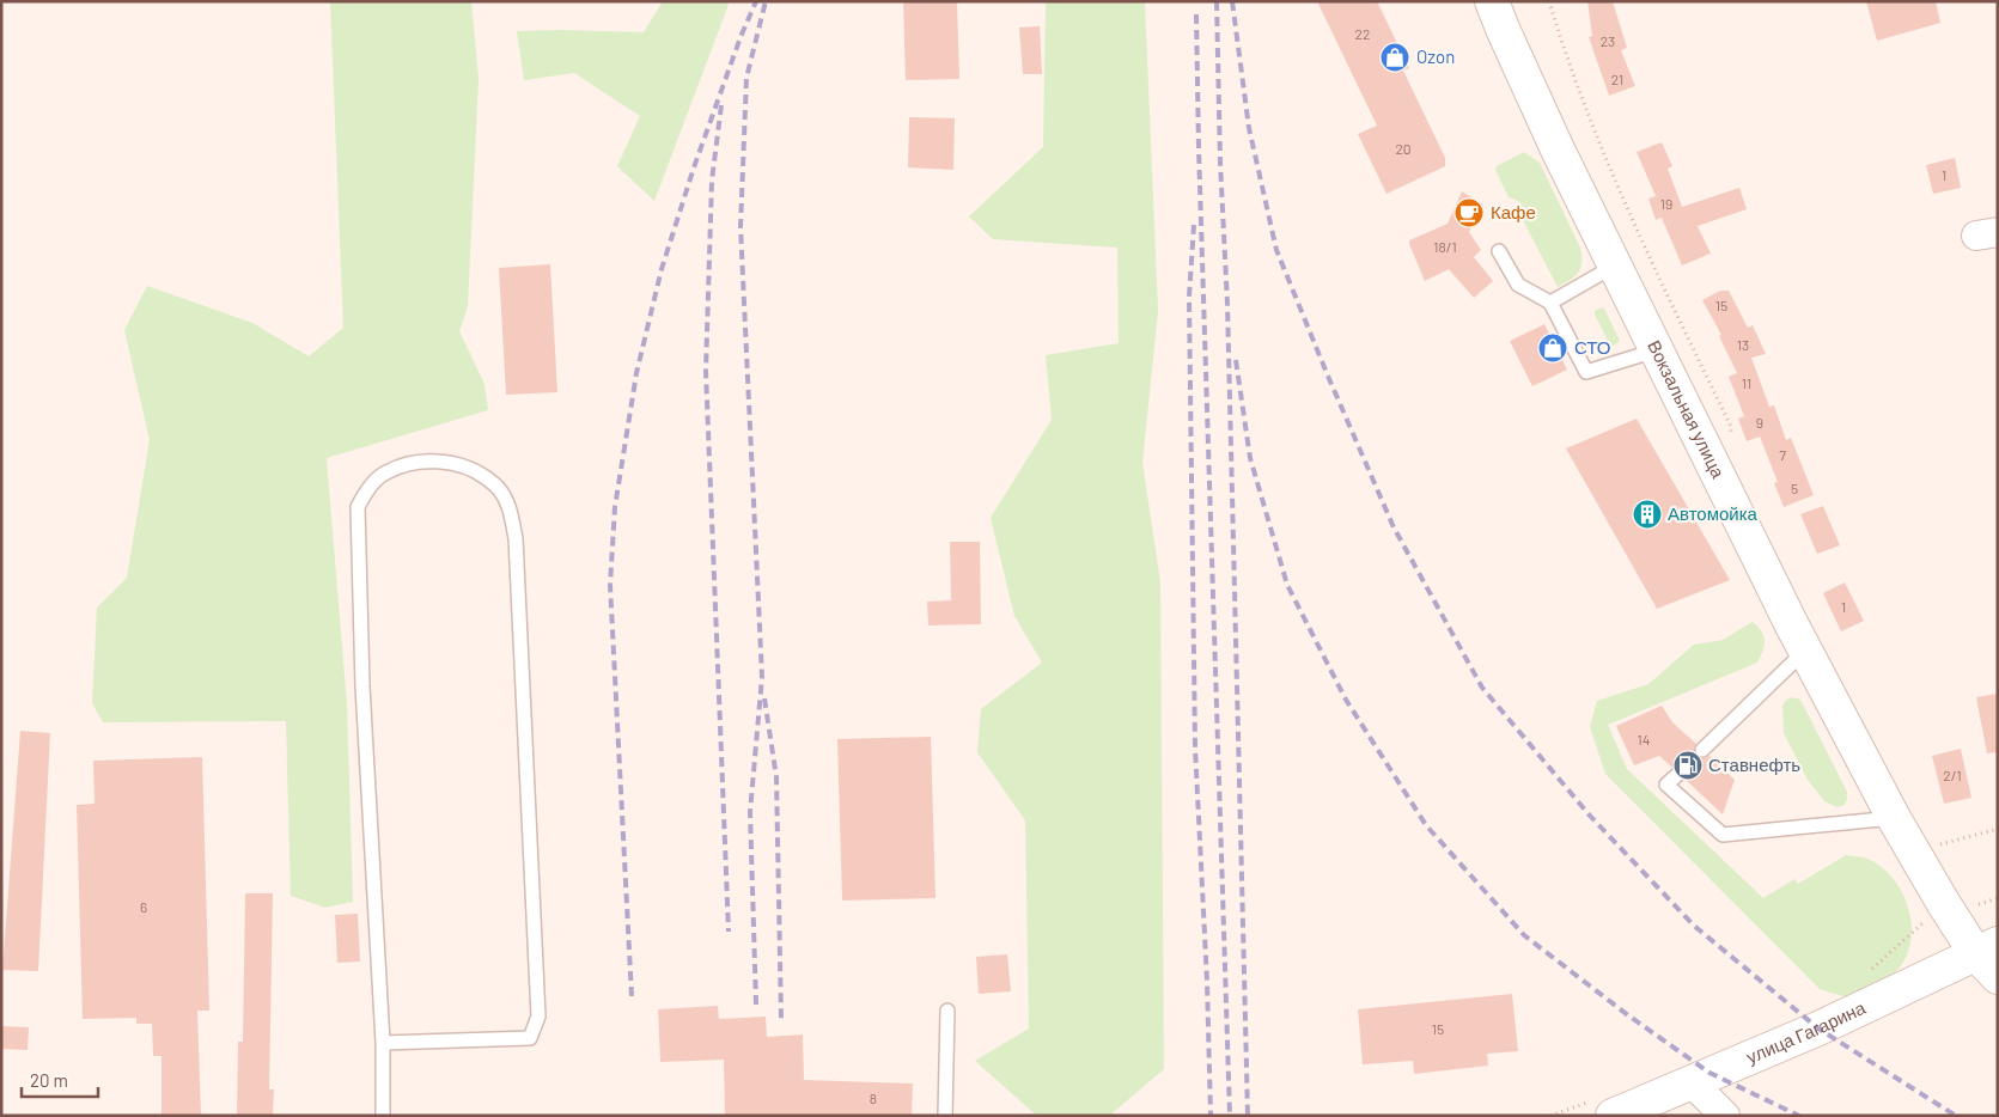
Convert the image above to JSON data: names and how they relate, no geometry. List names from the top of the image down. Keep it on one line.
{"streets":{"main road":["Вокзальная улица","улица Гагарина"]},"crossings":[["Вокзальная улица","улица Гагарина"]],"places":{"shop":["Ozon","СТО"],"cafe":["Кафе"],"building":["Автомойка"],"fuel station":["Ставнефть"]},"house_numbers":["22","23","21","20","1","19","18/1","15","13","11","9","7","5","1","14","2/1","6","15","8"],"scale_bar":"20 m"}
